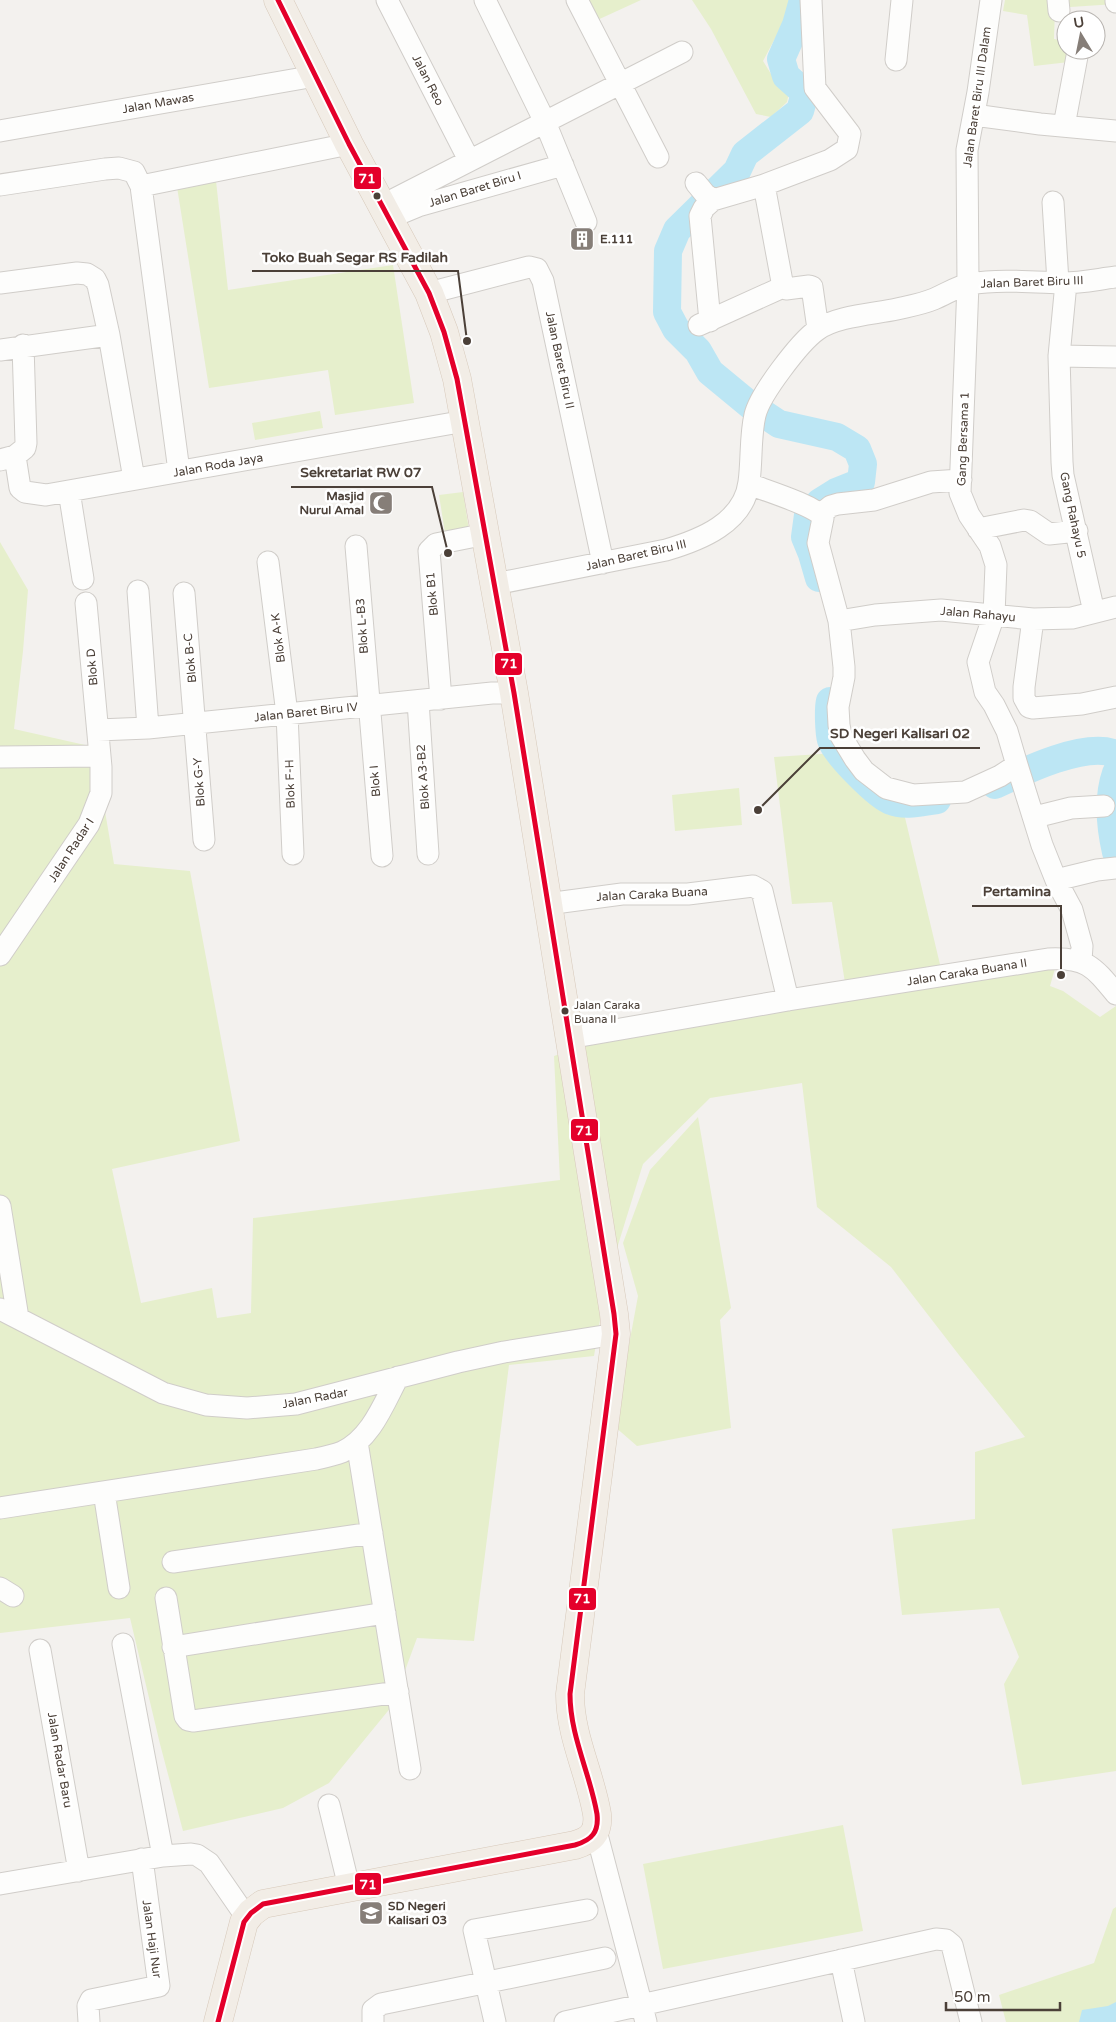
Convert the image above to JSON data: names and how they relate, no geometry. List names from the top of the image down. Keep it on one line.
{"streets":{"street":["Jalan Reo","Jalan Baret Biru III Dalam","Jalan Mawas","Jalan Baret Biru I","Jalan Baret Biru III","Jalan Baret Biru II","Gang Bersama 1","Jalan Roda Jaya","Gang Rahayu 5","Blok B1","Jalan Rahayu","Blok L-B3","Blok A-K","Blok B-C","Blok D","Jalan Baret Biru IV","Blok A3-B2","Blok I","Blok G-Y","Blok F-H","Jalan Radar I","Jalan Caraka Buana","Jalan Caraka Buana II","Jalan Radar","Jalan Radar Baru","Jalan Haji Nur"]},"crossings":[["Jalan Baret Biru III Dalam","Jalan Baret Biru III"],["Jalan Baret Biru III Dalam","Gang Bersama 1"],["Jalan Baret Biru III","Jalan Baret Biru II"],["Jalan Baret Biru III","Gang Bersama 1"],["Jalan Baret Biru III","Gang Rahayu 5"],["Gang Bersama 1","Jalan Rahayu"],["Gang Bersama 1","Jalan Caraka Buana II"],["Gang Rahayu 5","Jalan Rahayu"],["Blok B1","Jalan Baret Biru IV"],["Blok L-B3","Jalan Baret Biru IV"],["Blok L-B3","Blok I"],["Blok A-K","Jalan Baret Biru IV"],["Blok A-K","Blok F-H"],["Blok B-C","Jalan Baret Biru IV"],["Blok B-C","Blok G-Y"],["Blok D","Jalan Baret Biru IV"],["Blok D","Jalan Radar I"],["Jalan Baret Biru IV","Blok A3-B2"],["Jalan Baret Biru IV","Blok I"],["Jalan Baret Biru IV","Blok G-Y"],["Jalan Baret Biru IV","Blok F-H"],["Jalan Baret Biru IV","Jalan Radar I"],["Jalan Caraka Buana","Jalan Caraka Buana II"]],"places":{"building":["E.111"],"other":["Toko Buah Segar RS Fadilah","Sekretariat RW 07","SD Negeri Kalisari 02","Pertamina","Jalan Caraka Buana II"],"mosque":["Masjid Nurul Amal"],"school or university":["SD Negeri Kalisari 03"]},"lines":["transit line 71"],"scale_bar":"50 m","north":"top"}
